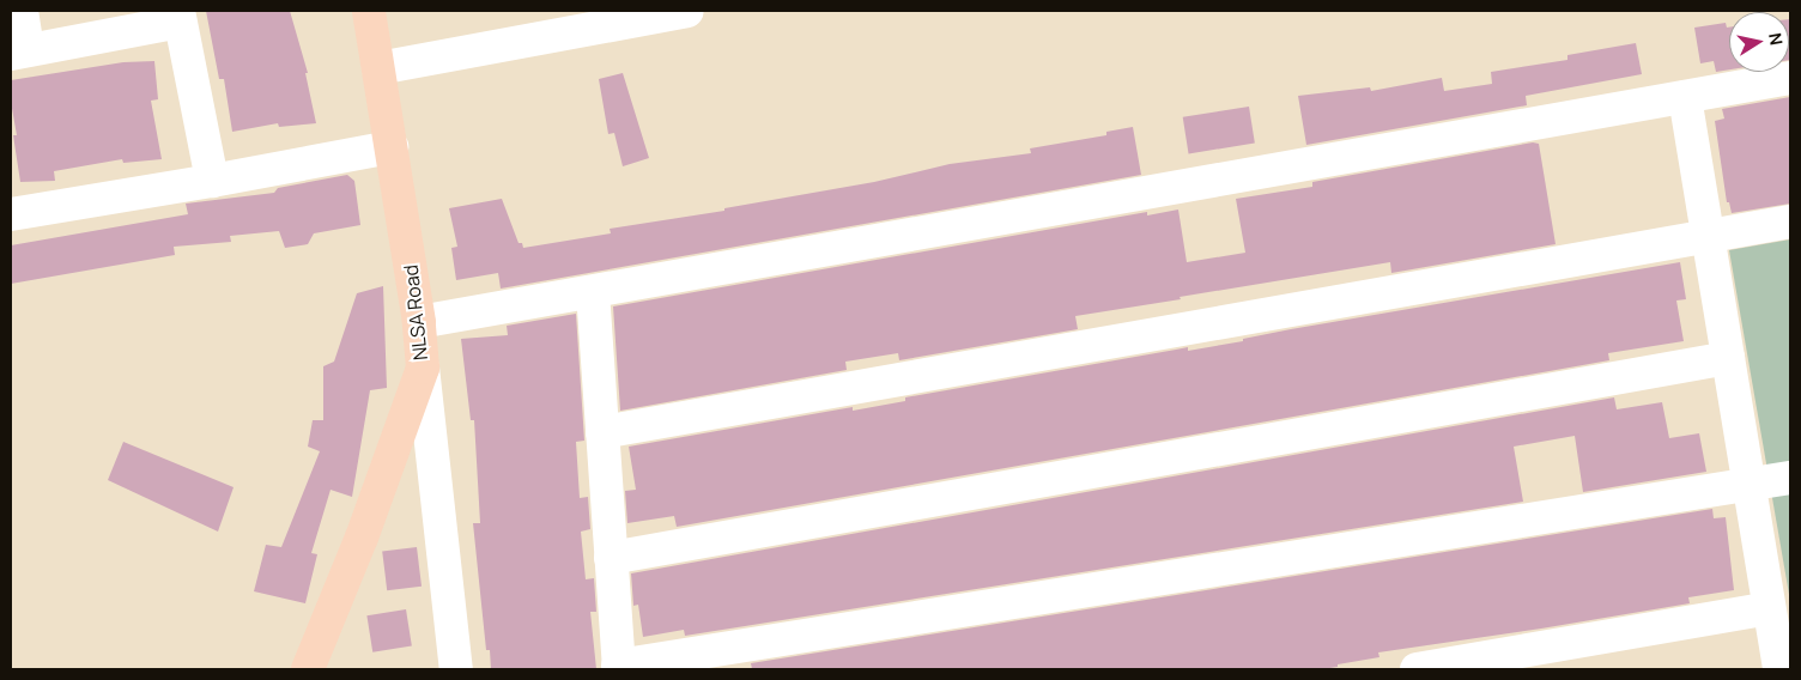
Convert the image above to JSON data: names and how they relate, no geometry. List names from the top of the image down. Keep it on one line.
{"streets":{"main road":["NLSA Road"]},"north":"right"}
